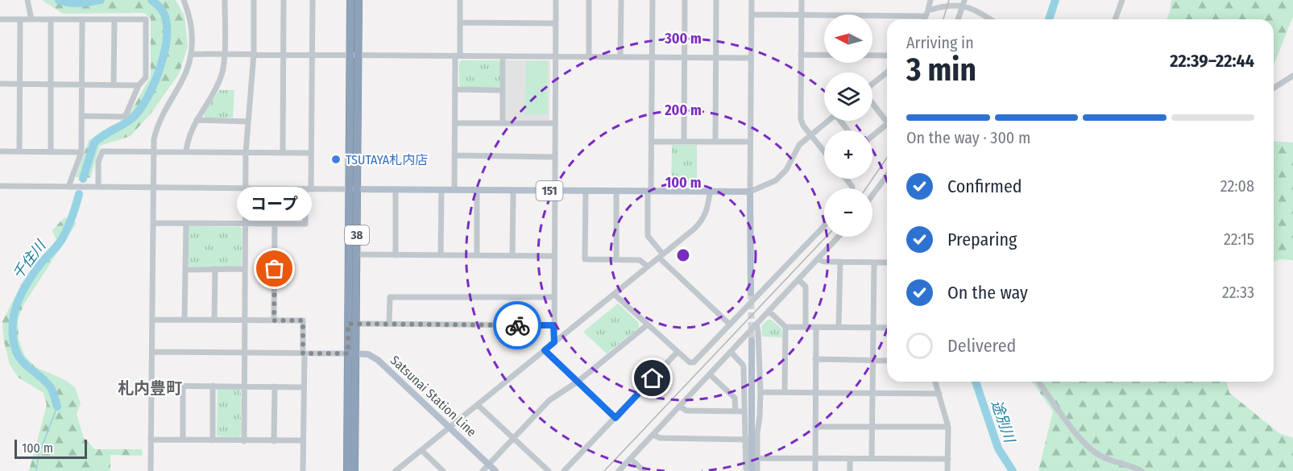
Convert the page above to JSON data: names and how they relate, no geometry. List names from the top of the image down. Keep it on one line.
{"streets":{"highway":["38"],"main road":["151","Satsunai Station Line"]},"crossings":[["151","38"],["38","Satsunai Station Line"]],"districts":["札内豊町"],"water":["千住川","途別川"],"places":["TSUTAYA札内店","コープ"],"scale_bar":"100 m","north":"left","page":{"map_buttons":["+","−"],"heading":["3 min","Arriving in","22:39–22:44"],"bar":"On the way · 300 m","list":[["Confirmed","22:08"],["Preparing","22:15"],["On the way","22:33"],"Delivered"],"bubble":"コープ","scale":"100 m"},"rings":["300 m","200 m","100 m"]}
